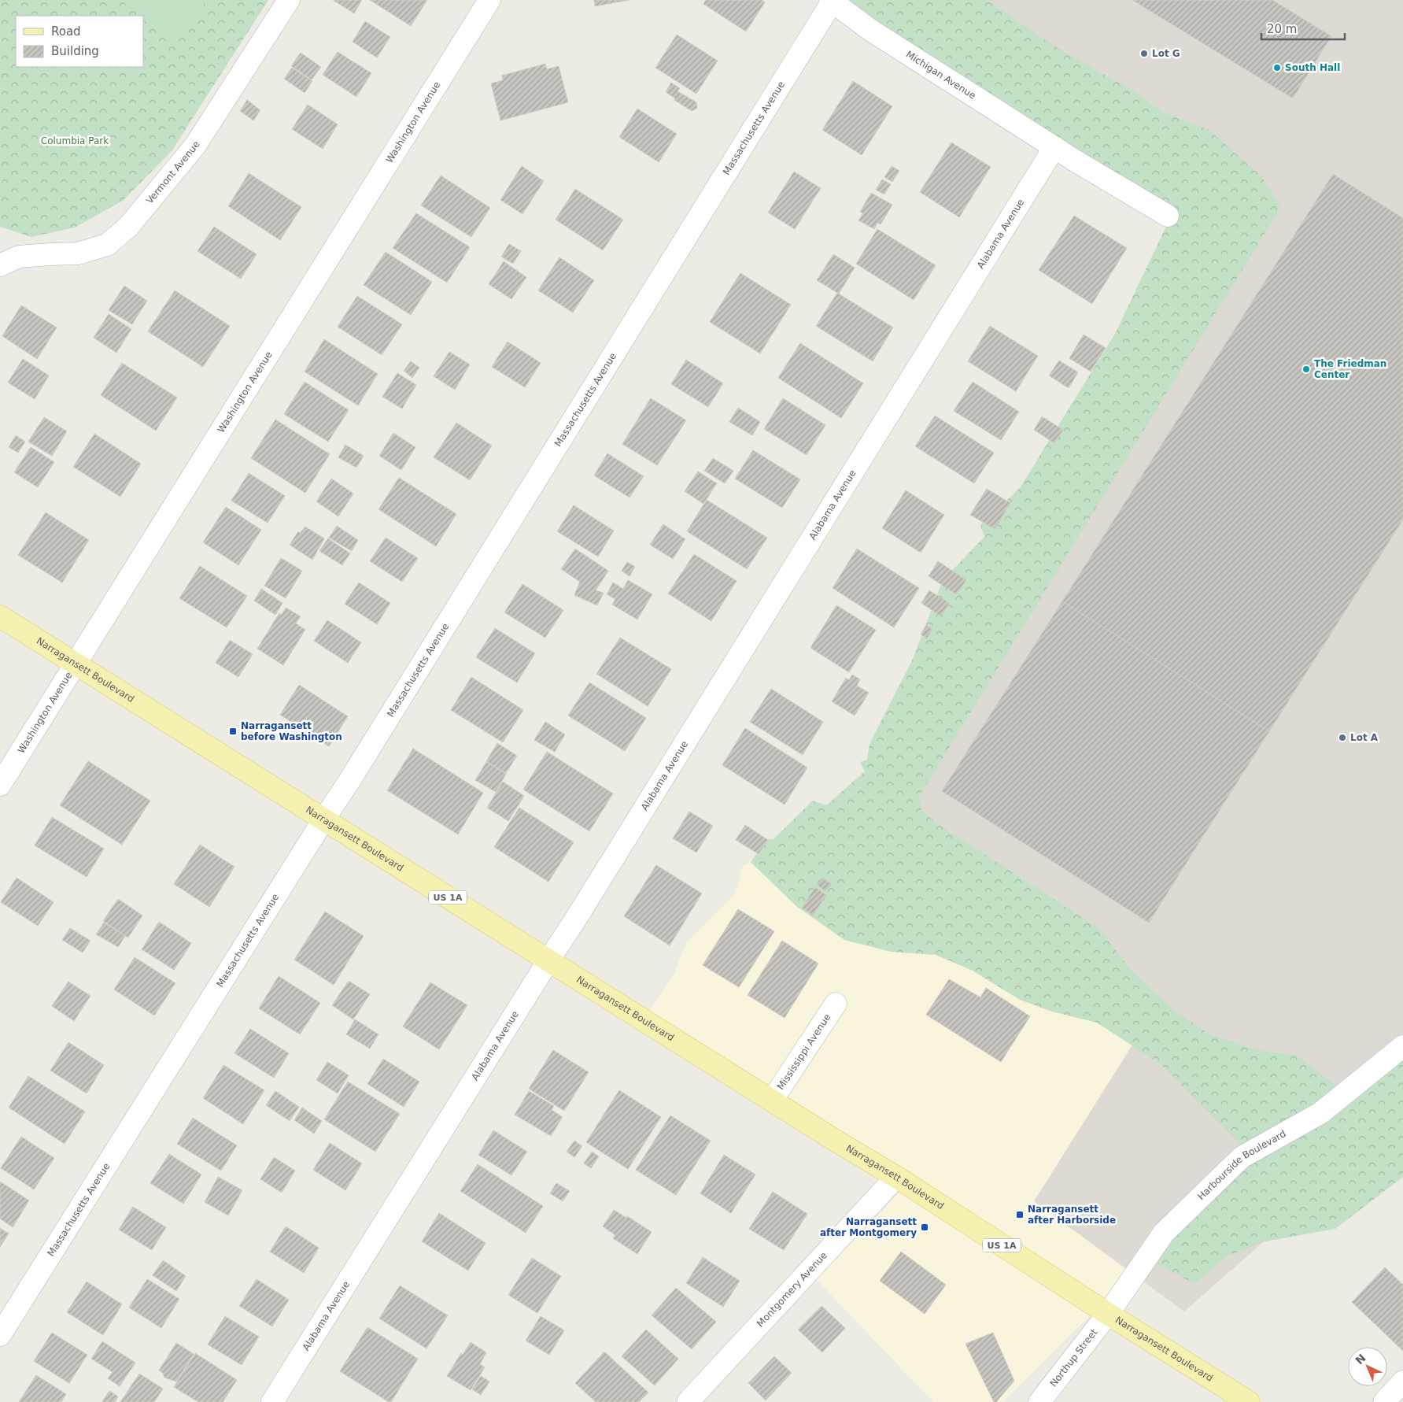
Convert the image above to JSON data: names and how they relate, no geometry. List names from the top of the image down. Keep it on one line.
{"streets":{"main road":["Narragansett Boulevard","US 1A"],"street":["Michigan Avenue","Washington Avenue","Massachusetts Avenue","Vermont Avenue","Alabama Avenue","Mississippi Avenue","Harbourside Boulevard","Montgomery Avenue","Northup Street"]},"crossings":[["Michigan Avenue","Massachusetts Avenue"],["Michigan Avenue","Alabama Avenue"],["Washington Avenue","Narragansett Boulevard"],["Massachusetts Avenue","Narragansett Boulevard"],["Alabama Avenue","Narragansett Boulevard"],["Narragansett Boulevard","Mississippi Avenue"],["Narragansett Boulevard","Harbourside Boulevard"],["Narragansett Boulevard","Montgomery Avenue"],["Narragansett Boulevard","Northup Street"],["Harbourside Boulevard","Northup Street"]],"parks":["Columbia Park"],"places":{"other":["Lot G","South Hall","The Friedman Center","Lot A"],"transit":["Narragansett before Washington","Narragansett after Harborside","Narragansett after Montgomery"]},"legend":["Road","Building"],"scale_bar":"20 m","north":"top left"}
